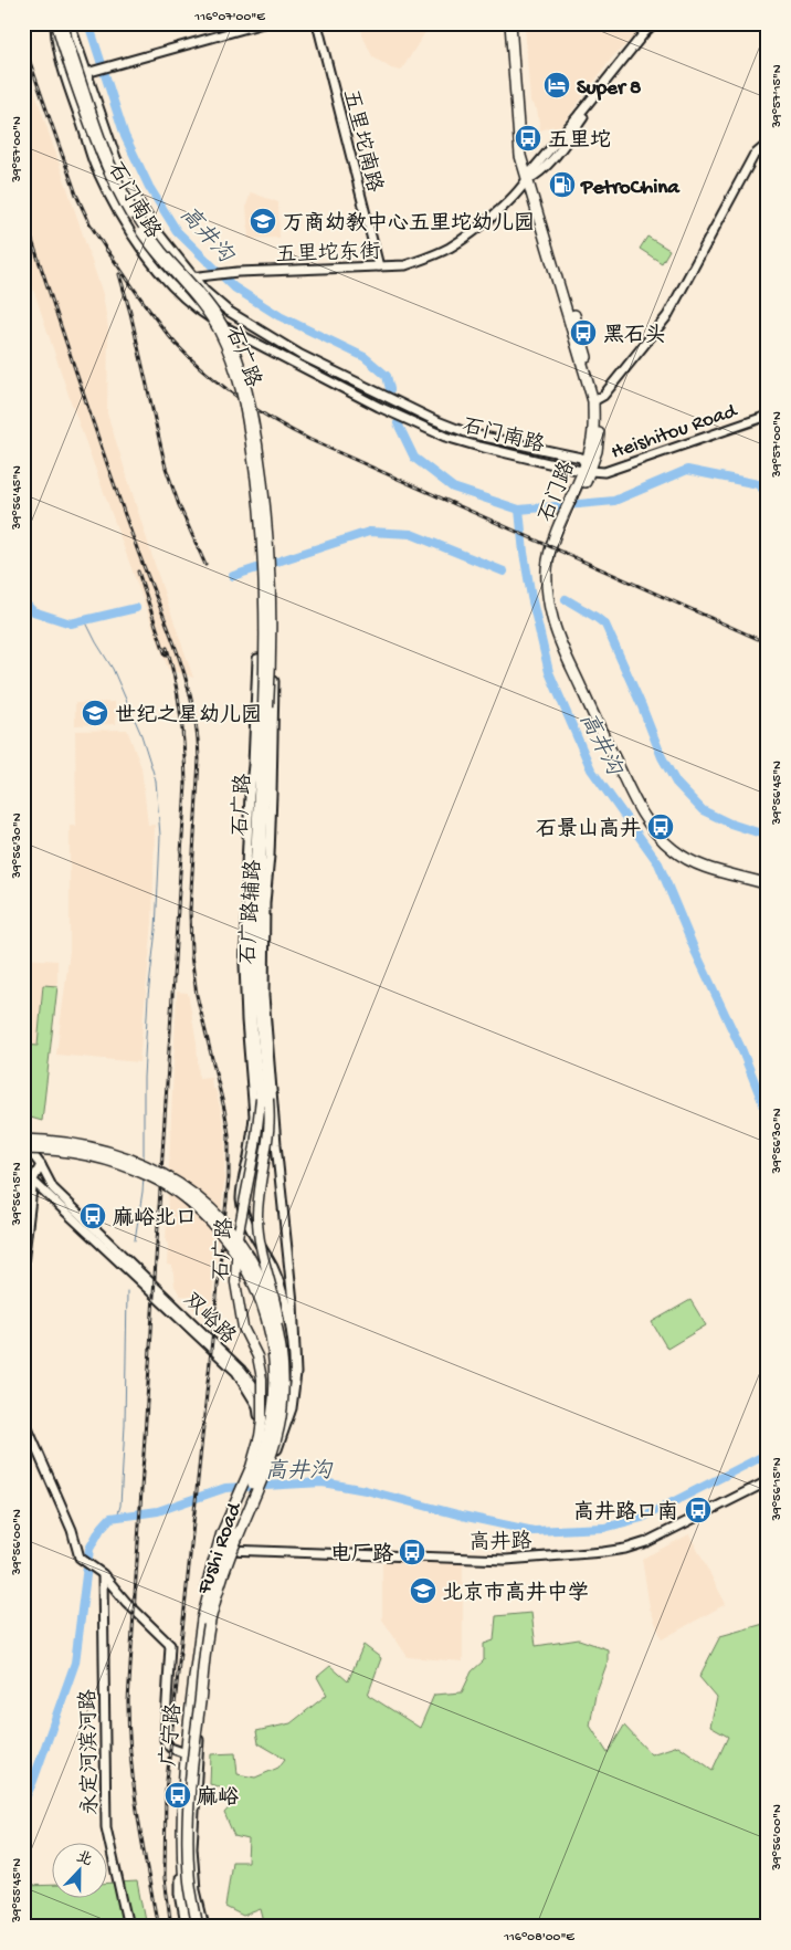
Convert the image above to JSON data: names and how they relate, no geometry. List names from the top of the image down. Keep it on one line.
{"streets":{"highway":["石门路","Fushi Road"],"main road":["石广路"],"street":["五里坨南路","石门南路","五里坨东街","Heishitou Road","石广路辅路","双峪路","高井路","广宁路","永定河滨河路"]},"crossings":[["五里坨南路","五里坨东街"],["石门南路","五里坨东街"],["石门南路","石广路"],["石门南路","Heishitou Road"],["石门南路","石门路"],["五里坨东街","石门路"],["石广路","Fushi Road"],["Heishitou Road","石门路"],["石广路辅路","双峪路"],["双峪路","高井路"],["双峪路","Fushi Road"],["双峪路","广宁路"],["高井路","广宁路"],["Fushi Road","广宁路"]],"water":["高井沟"],"places":{"hotel":["Super 8"],"bus stop":["五里坨","黑石头","石景山高井","麻峪北口","高井路口南","电厂路","麻峪"],"fuel station":["PetroChina"],"school or university":["万商幼教中心五里坨幼儿园","世纪之星幼儿园","北京市高井中学"]},"north":"top","coordinates":["116°07'00\"E","39°57'15\"N","39°57'00\"N","39°56'45\"N","39°56'30\"N","39°56'15\"N","39°56'00\"N","39°55'45\"N","116°08'00\"E"]}
